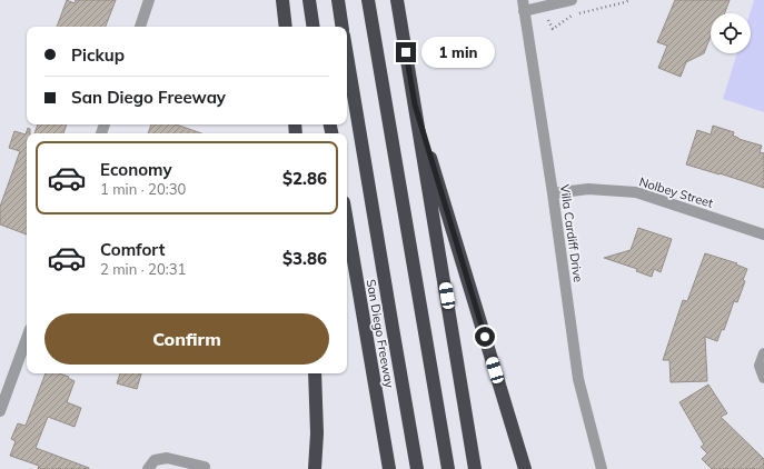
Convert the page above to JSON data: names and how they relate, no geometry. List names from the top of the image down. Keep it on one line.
{"streets":{"highway":["San Diego Freeway"],"street":["Nolbey Street","Villa Cardiff Drive"]},"crossings":[["Nolbey Street","Villa Cardiff Drive"]],"page":{"banner":["Pickup","San Diego Freeway"],"bubble":"1 min","list":[{"name":"Economy","note":"1 min · 20:30","value":"$2.86"},{"name":"Comfort","note":"2 min · 20:31","value":"$3.86"}],"buttons":"Confirm"}}
